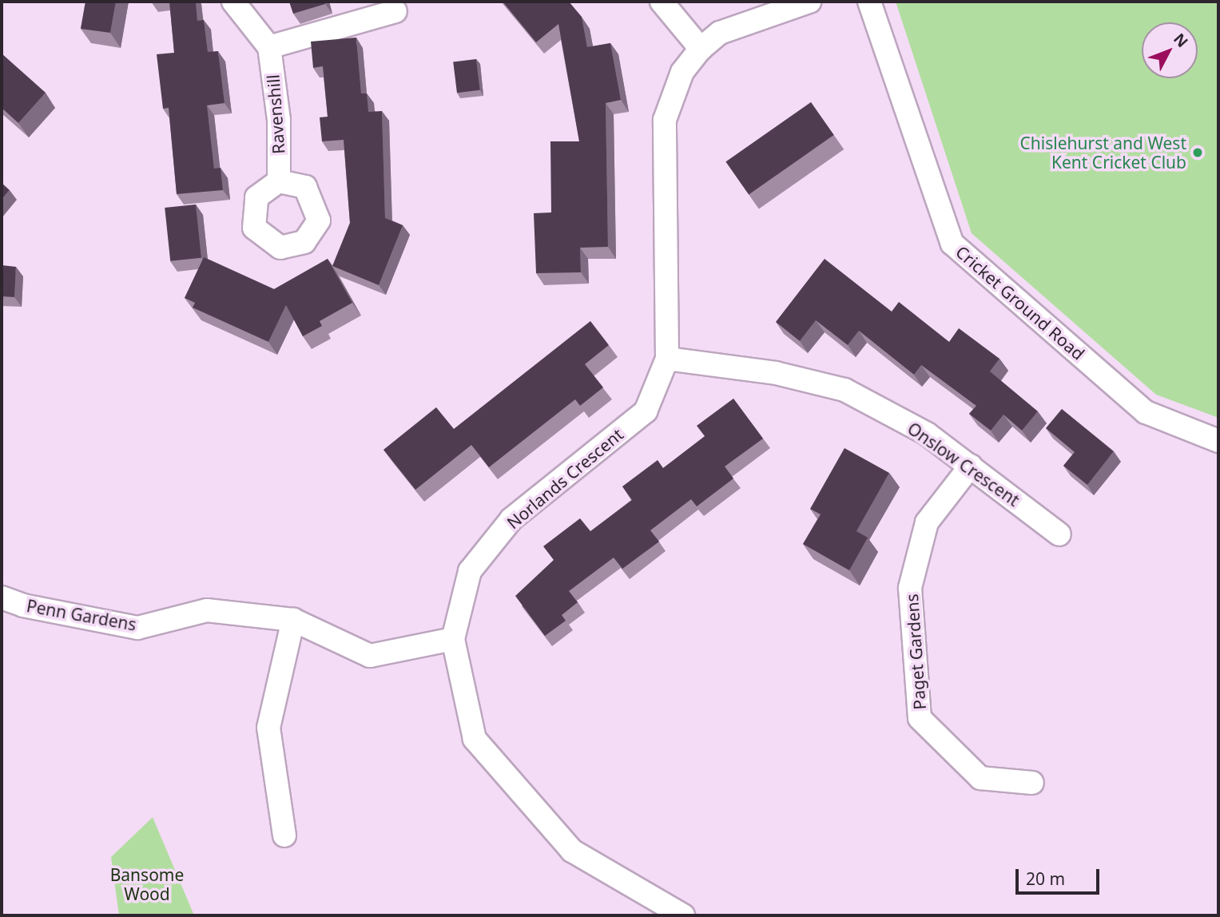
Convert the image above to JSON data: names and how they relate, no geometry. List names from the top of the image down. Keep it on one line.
{"streets":{"street":["Ravenshill","Cricket Ground Road","Onslow Crescent","Norlands Crescent","Penn Gardens","Paget Gardens"]},"crossings":[["Onslow Crescent","Norlands Crescent"],["Onslow Crescent","Paget Gardens"],["Norlands Crescent","Penn Gardens"]],"parks":["Bansome Wood"],"places":["Chislehurst and West Kent Cricket Club"],"scale_bar":"20 m","north":"top right"}
